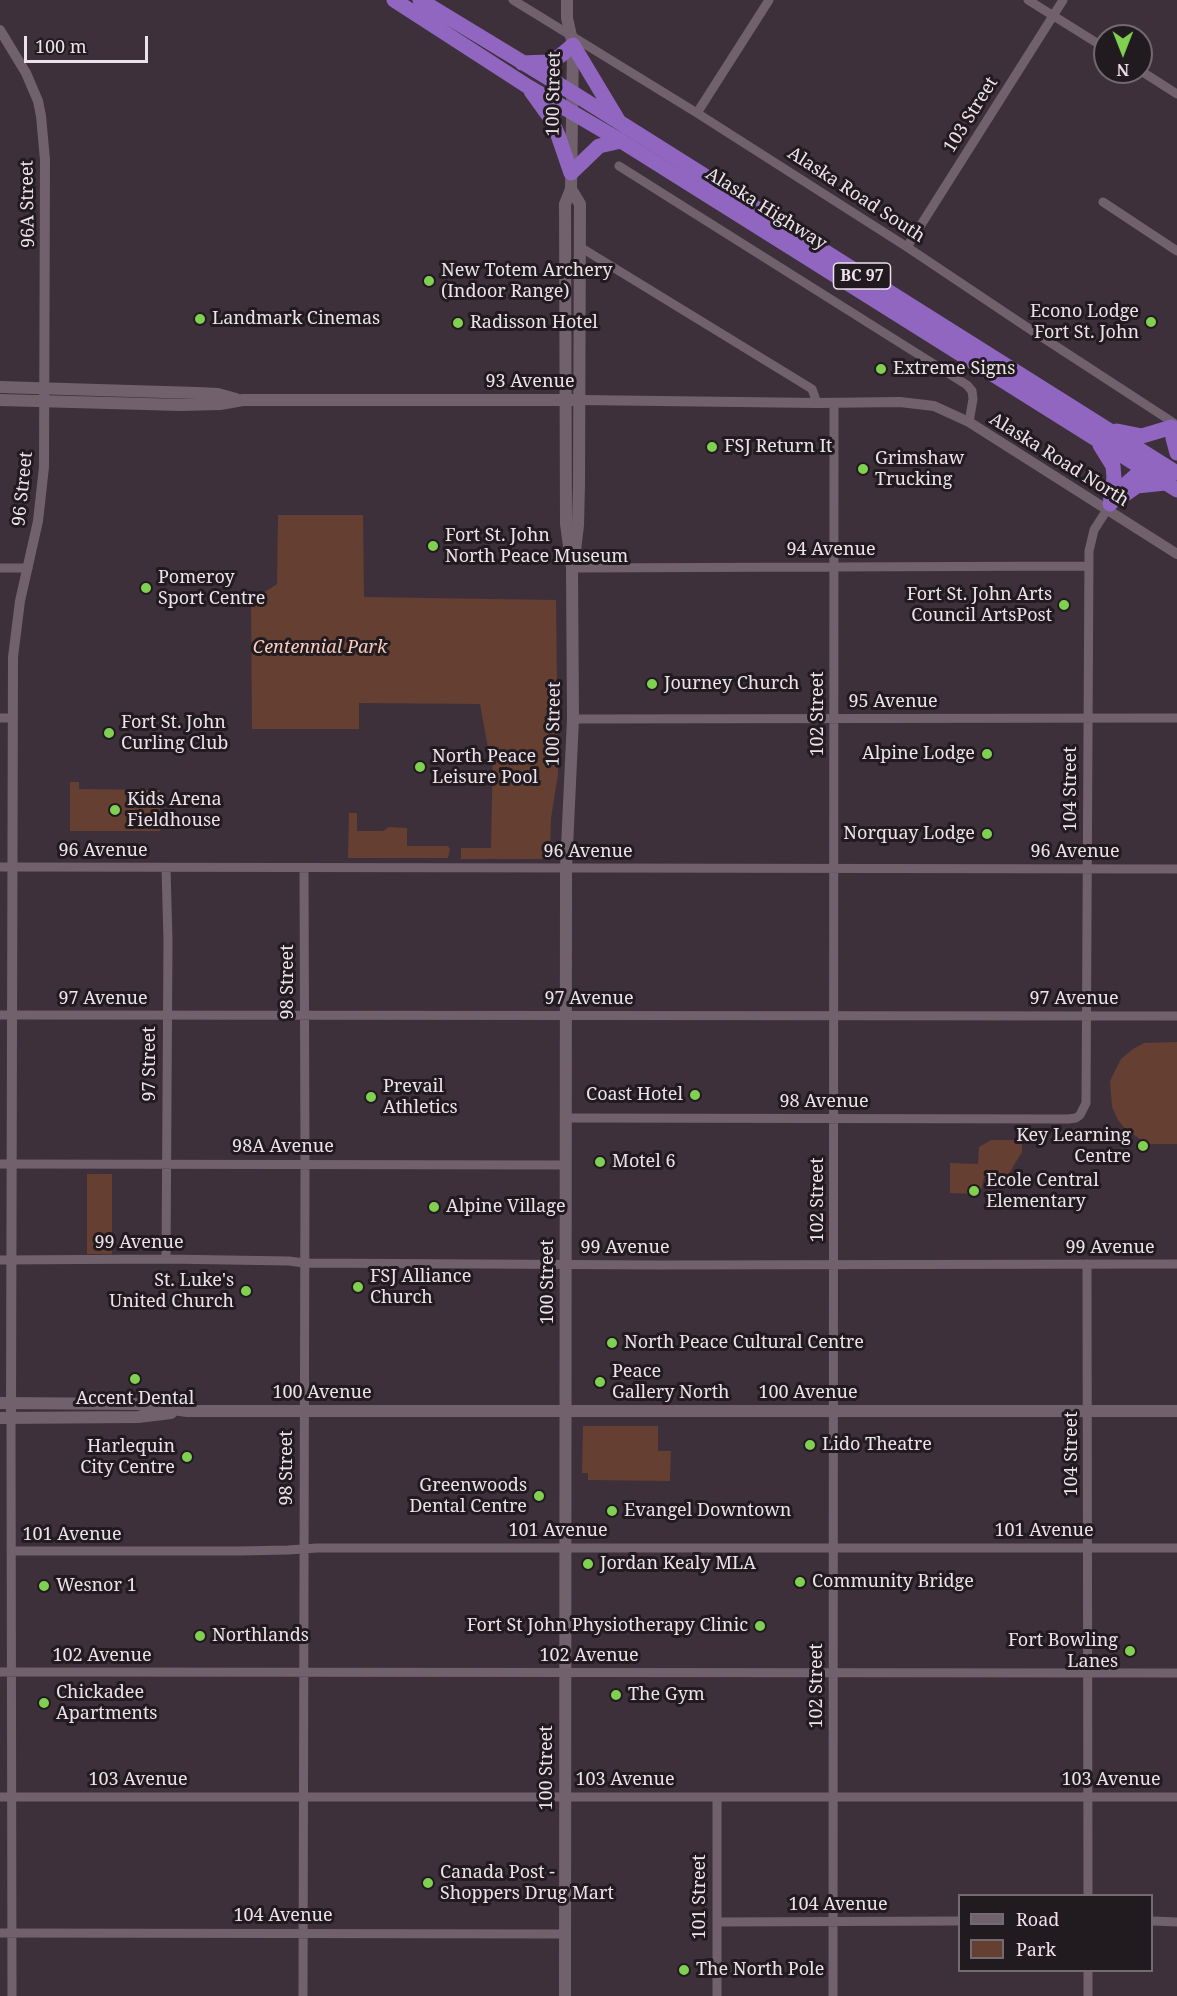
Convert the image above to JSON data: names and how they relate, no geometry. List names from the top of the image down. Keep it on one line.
{"streets":{"highway":["Alaska Highway","BC 97"],"main road":["100 Street","93 Avenue","100 Avenue"],"street":["103 Street","Alaska Road South","96A Street","Alaska Road North","96 Street","94 Avenue","95 Avenue","102 Street","104 Street","96 Avenue","98 Street","97 Avenue","97 Street","98 Avenue","98A Avenue","99 Avenue","101 Avenue","102 Avenue","103 Avenue","101 Street","104 Avenue"]},"crossings":[["100 Street","Alaska Road South"],["100 Street","Alaska Highway"],["100 Street","93 Avenue"],["100 Street","94 Avenue"],["100 Street","95 Avenue"],["100 Street","96 Avenue"],["100 Street","97 Avenue"],["100 Street","98 Avenue"],["100 Street","98A Avenue"],["100 Street","99 Avenue"],["100 Street","100 Avenue"],["100 Street","101 Avenue"],["100 Street","102 Avenue"],["100 Street","103 Avenue"],["100 Street","104 Avenue"],["103 Street","Alaska Road South"],["96A Street","93 Avenue"],["96A Street","96 Street"],["93 Avenue","Alaska Road North"],["93 Avenue","96 Street"],["93 Avenue","102 Street"],["Alaska Road North","104 Street"],["96 Street","96 Avenue"],["96 Street","97 Avenue"],["96 Street","98A Avenue"],["96 Street","99 Avenue"],["96 Street","100 Avenue"],["96 Street","101 Avenue"],["96 Street","102 Avenue"],["96 Street","103 Avenue"],["96 Street","104 Avenue"],["94 Avenue","102 Street"],["94 Avenue","104 Street"],["95 Avenue","102 Street"],["95 Avenue","104 Street"],["102 Street","96 Avenue"],["102 Street","97 Avenue"],["102 Street","98 Avenue"],["102 Street","99 Avenue"],["102 Street","100 Avenue"],["102 Street","101 Avenue"],["102 Street","102 Avenue"],["102 Street","103 Avenue"],["102 Street","104 Avenue"],["104 Street","96 Avenue"],["104 Street","97 Avenue"],["104 Street","98 Avenue"],["104 Street","99 Avenue"],["104 Street","100 Avenue"],["104 Street","101 Avenue"],["104 Street","102 Avenue"],["104 Street","103 Avenue"],["96 Avenue","98 Street"],["96 Avenue","97 Street"],["98 Street","97 Avenue"],["98 Street","98A Avenue"],["98 Street","99 Avenue"],["98 Street","100 Avenue"],["98 Street","101 Avenue"],["98 Street","102 Avenue"],["98 Street","103 Avenue"],["98 Street","104 Avenue"],["97 Avenue","97 Street"],["97 Street","98A Avenue"],["97 Street","99 Avenue"],["103 Avenue","101 Street"],["101 Street","104 Avenue"]],"parks":["Centennial Park"],"places":["New Totem Archery (Indoor Range)","Landmark Cinemas","Econo Lodge Fort St. John","Radisson Hotel","Extreme Signs","FSJ Return It","Grimshaw Trucking","Fort St. John North Peace Museum","Pomeroy Sport Centre","Fort St. John Arts Council ArtsPost","Journey Church","Fort St. John Curling Club","Alpine Lodge","North Peace Leisure Pool","Kids Arena Fieldhouse","Norquay Lodge","Coast Hotel","Prevail Athletics","Key Learning Centre","Motel 6","Ecole Central Elementary","Alpine Village","FSJ Alliance Church","St. Luke's United Church","North Peace Cultural Centre","Accent Dental","Peace Gallery North","Lido Theatre","Harlequin City Centre","Greenwoods Dental Centre","Evangel Downtown","Jordan Kealy MLA","Community Bridge","Wesnor 1","Fort St John Physiotherapy Clinic","Northlands","Fort Bowling Lanes","The Gym","Chickadee Apartments","Canada Post - Shoppers Drug Mart","The North Pole"],"legend":["Road","Park"],"scale_bar":"100 m","north":"bottom"}
